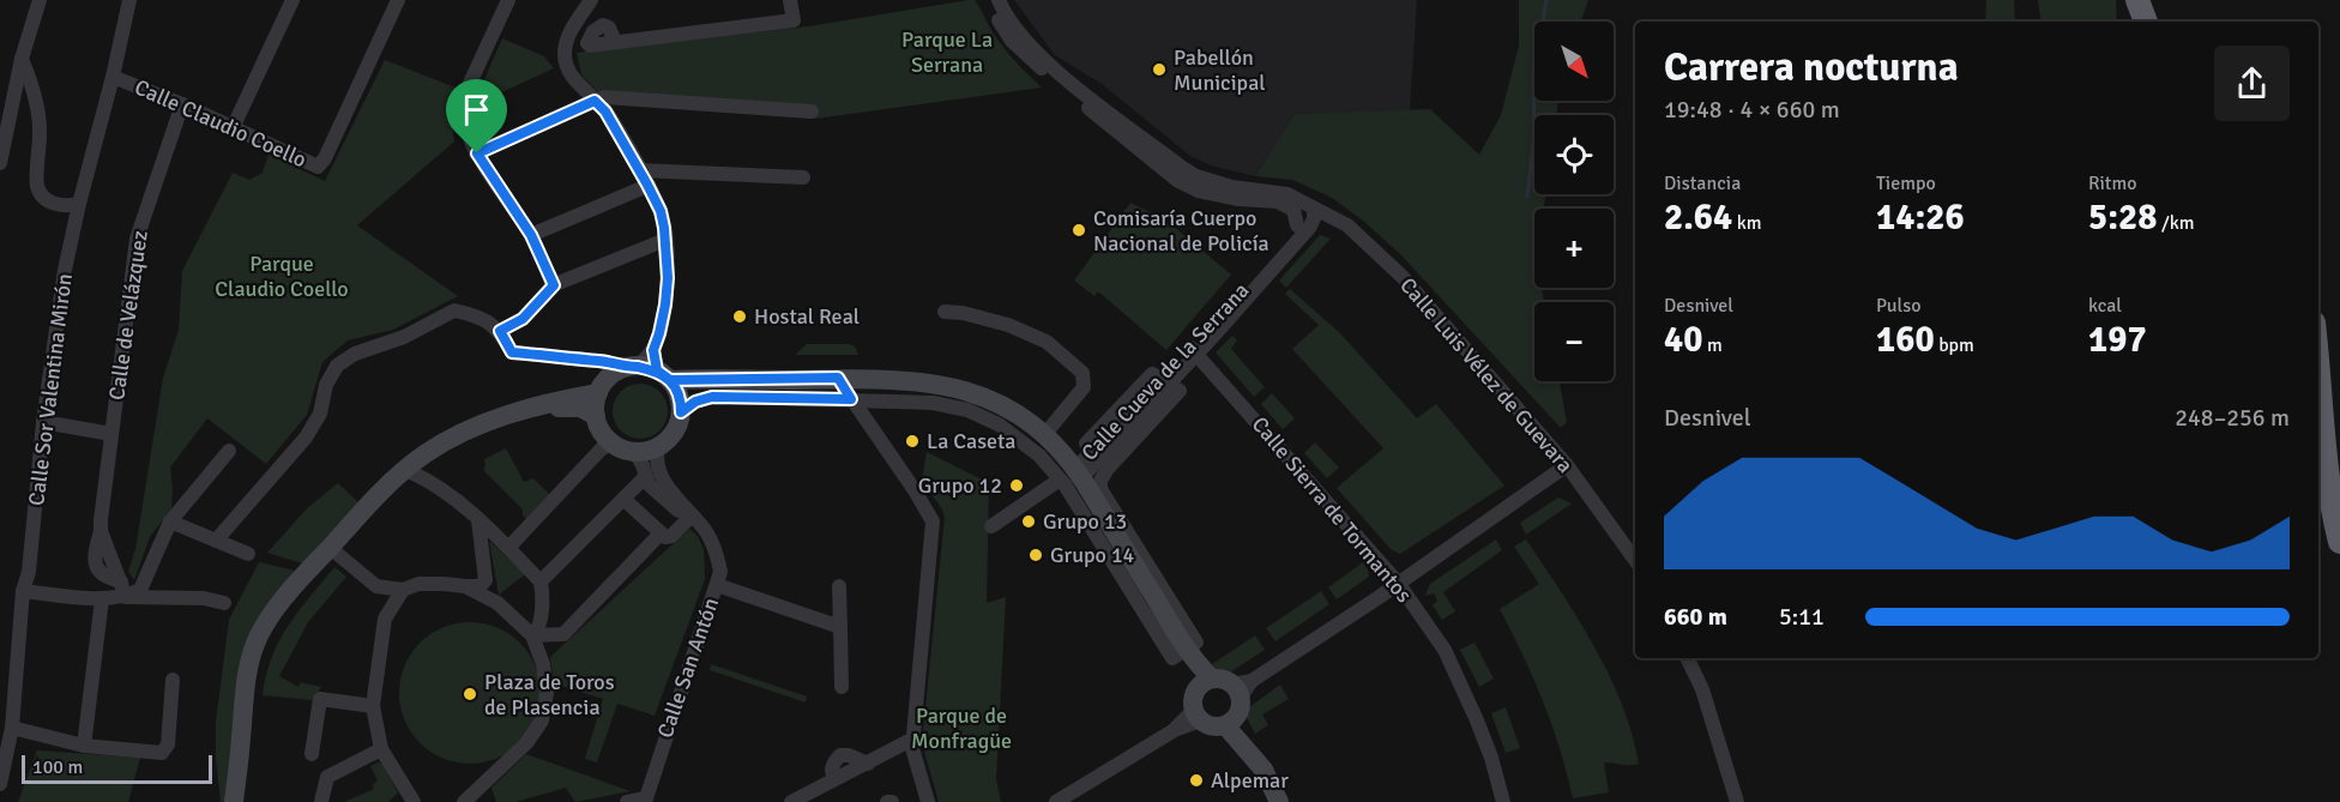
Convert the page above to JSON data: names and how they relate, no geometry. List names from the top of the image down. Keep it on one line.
{"streets":{"street":["Calle Claudio Coello","Calle de Velázquez","Calle Cueva de la Serrana","Calle Luis Vélez de Guevara","Calle Sor Valentina Mirón","Calle Sierra de Tormantos","Calle San Antón"]},"crossings":[["Calle Claudio Coello","Calle de Velázquez"],["Calle Claudio Coello","Calle Sor Valentina Mirón"],["Calle Cueva de la Serrana","Calle Luis Vélez de Guevara"],["Calle Cueva de la Serrana","Calle Sierra de Tormantos"]],"parks":["Parque La Serrana","Parque Claudio Coello","Parque de Monfragüe"],"places":["Pabellón Municipal","Comisaría Cuerpo Nacional de Policía","Hostal Real","La Caseta","Grupo 12","Grupo 13","Grupo 14","Plaza de Toros de Plasencia","Alpemar"],"scale_bar":"100 m","north":"bottom right","page":{"map_buttons":["+","−"],"heading":["Carrera nocturna","19:48 · 4 × 660 m"],"stats":[["Distancia","2.64 km"],["Tiempo","14:26"],["Ritmo","5:28 /km"],["Desnivel","40 m"],["Pulso","160 bpm"],["kcal","197"]],"chart":["Desnivel","248–256 m"],"list":[{"name":"660 m","note":"5:11"}],"scale":"100 m"}}
